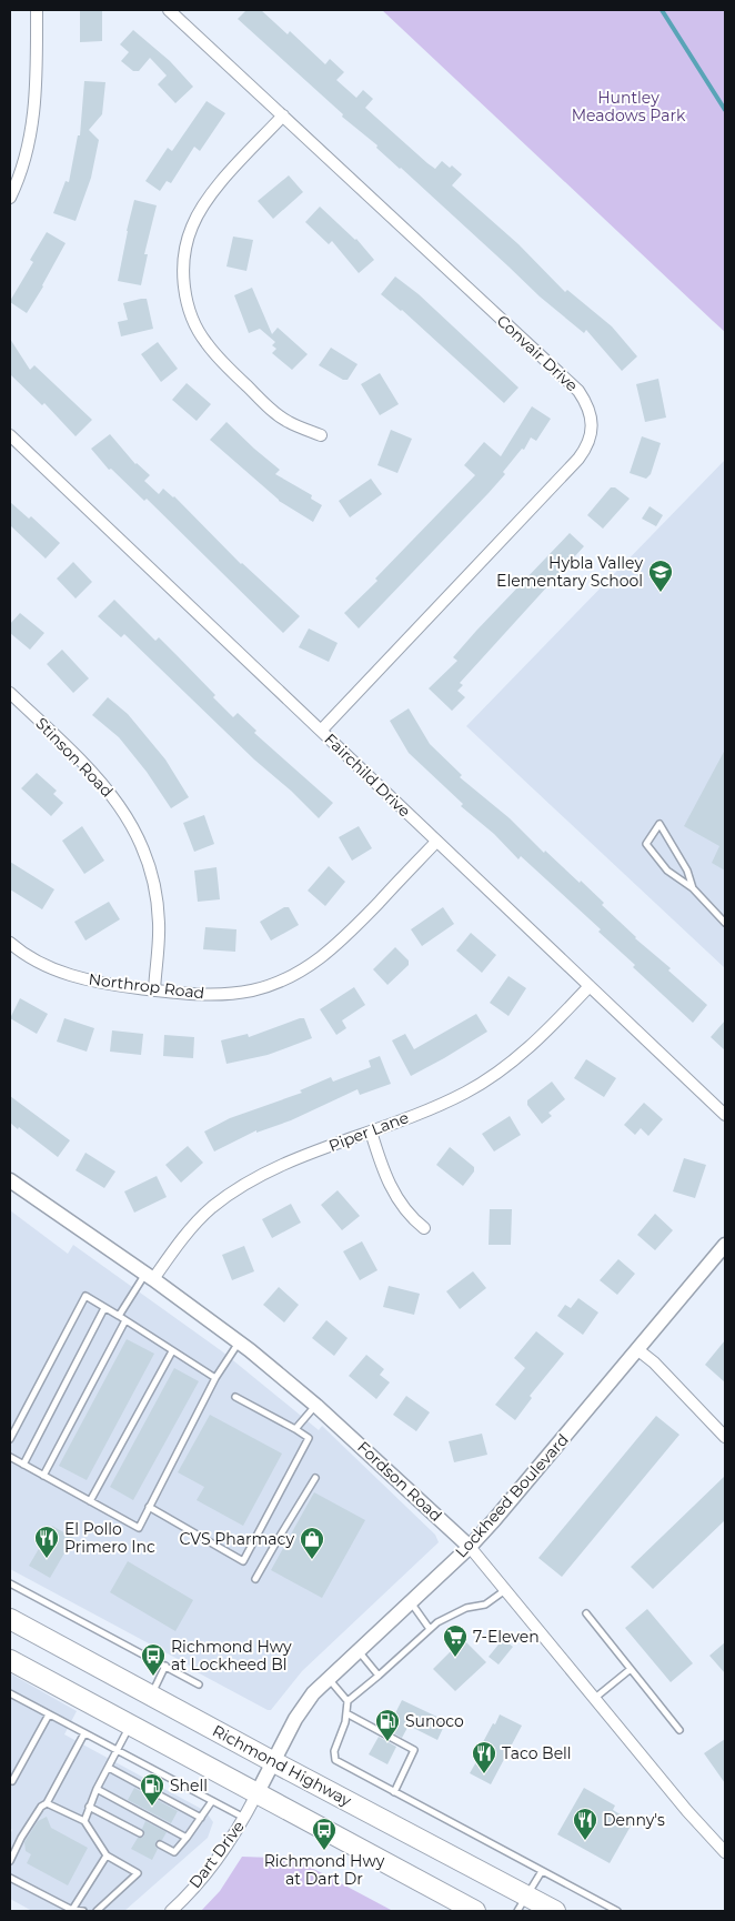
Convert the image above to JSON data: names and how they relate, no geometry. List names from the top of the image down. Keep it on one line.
{"streets":{"highway":["Richmond Highway"],"street":["Convair Drive","Stinson Road","Fairchild Drive","Northrop Road","Piper Lane","Fordson Road","Lockheed Boulevard","Dart Drive"]},"crossings":[["Convair Drive","Fairchild Drive"],["Stinson Road","Northrop Road"],["Fairchild Drive","Northrop Road"],["Fairchild Drive","Piper Lane"],["Piper Lane","Fordson Road"],["Fordson Road","Lockheed Boulevard"],["Lockheed Boulevard","Richmond Highway"],["Lockheed Boulevard","Dart Drive"]],"parks":["Huntley Meadows Park"],"places":{"school or university":["Hybla Valley Elementary School"],"restaurant":["El Pollo Primero Inc","Taco Bell","Denny's"],"shop":["CVS Pharmacy"],"supermarket":["7-Eleven"],"bus stop":["Richmond Hwy at Lockheed Bl","Richmond Hwy at Dart Dr"],"fuel station":["Sunoco","Shell"]}}
